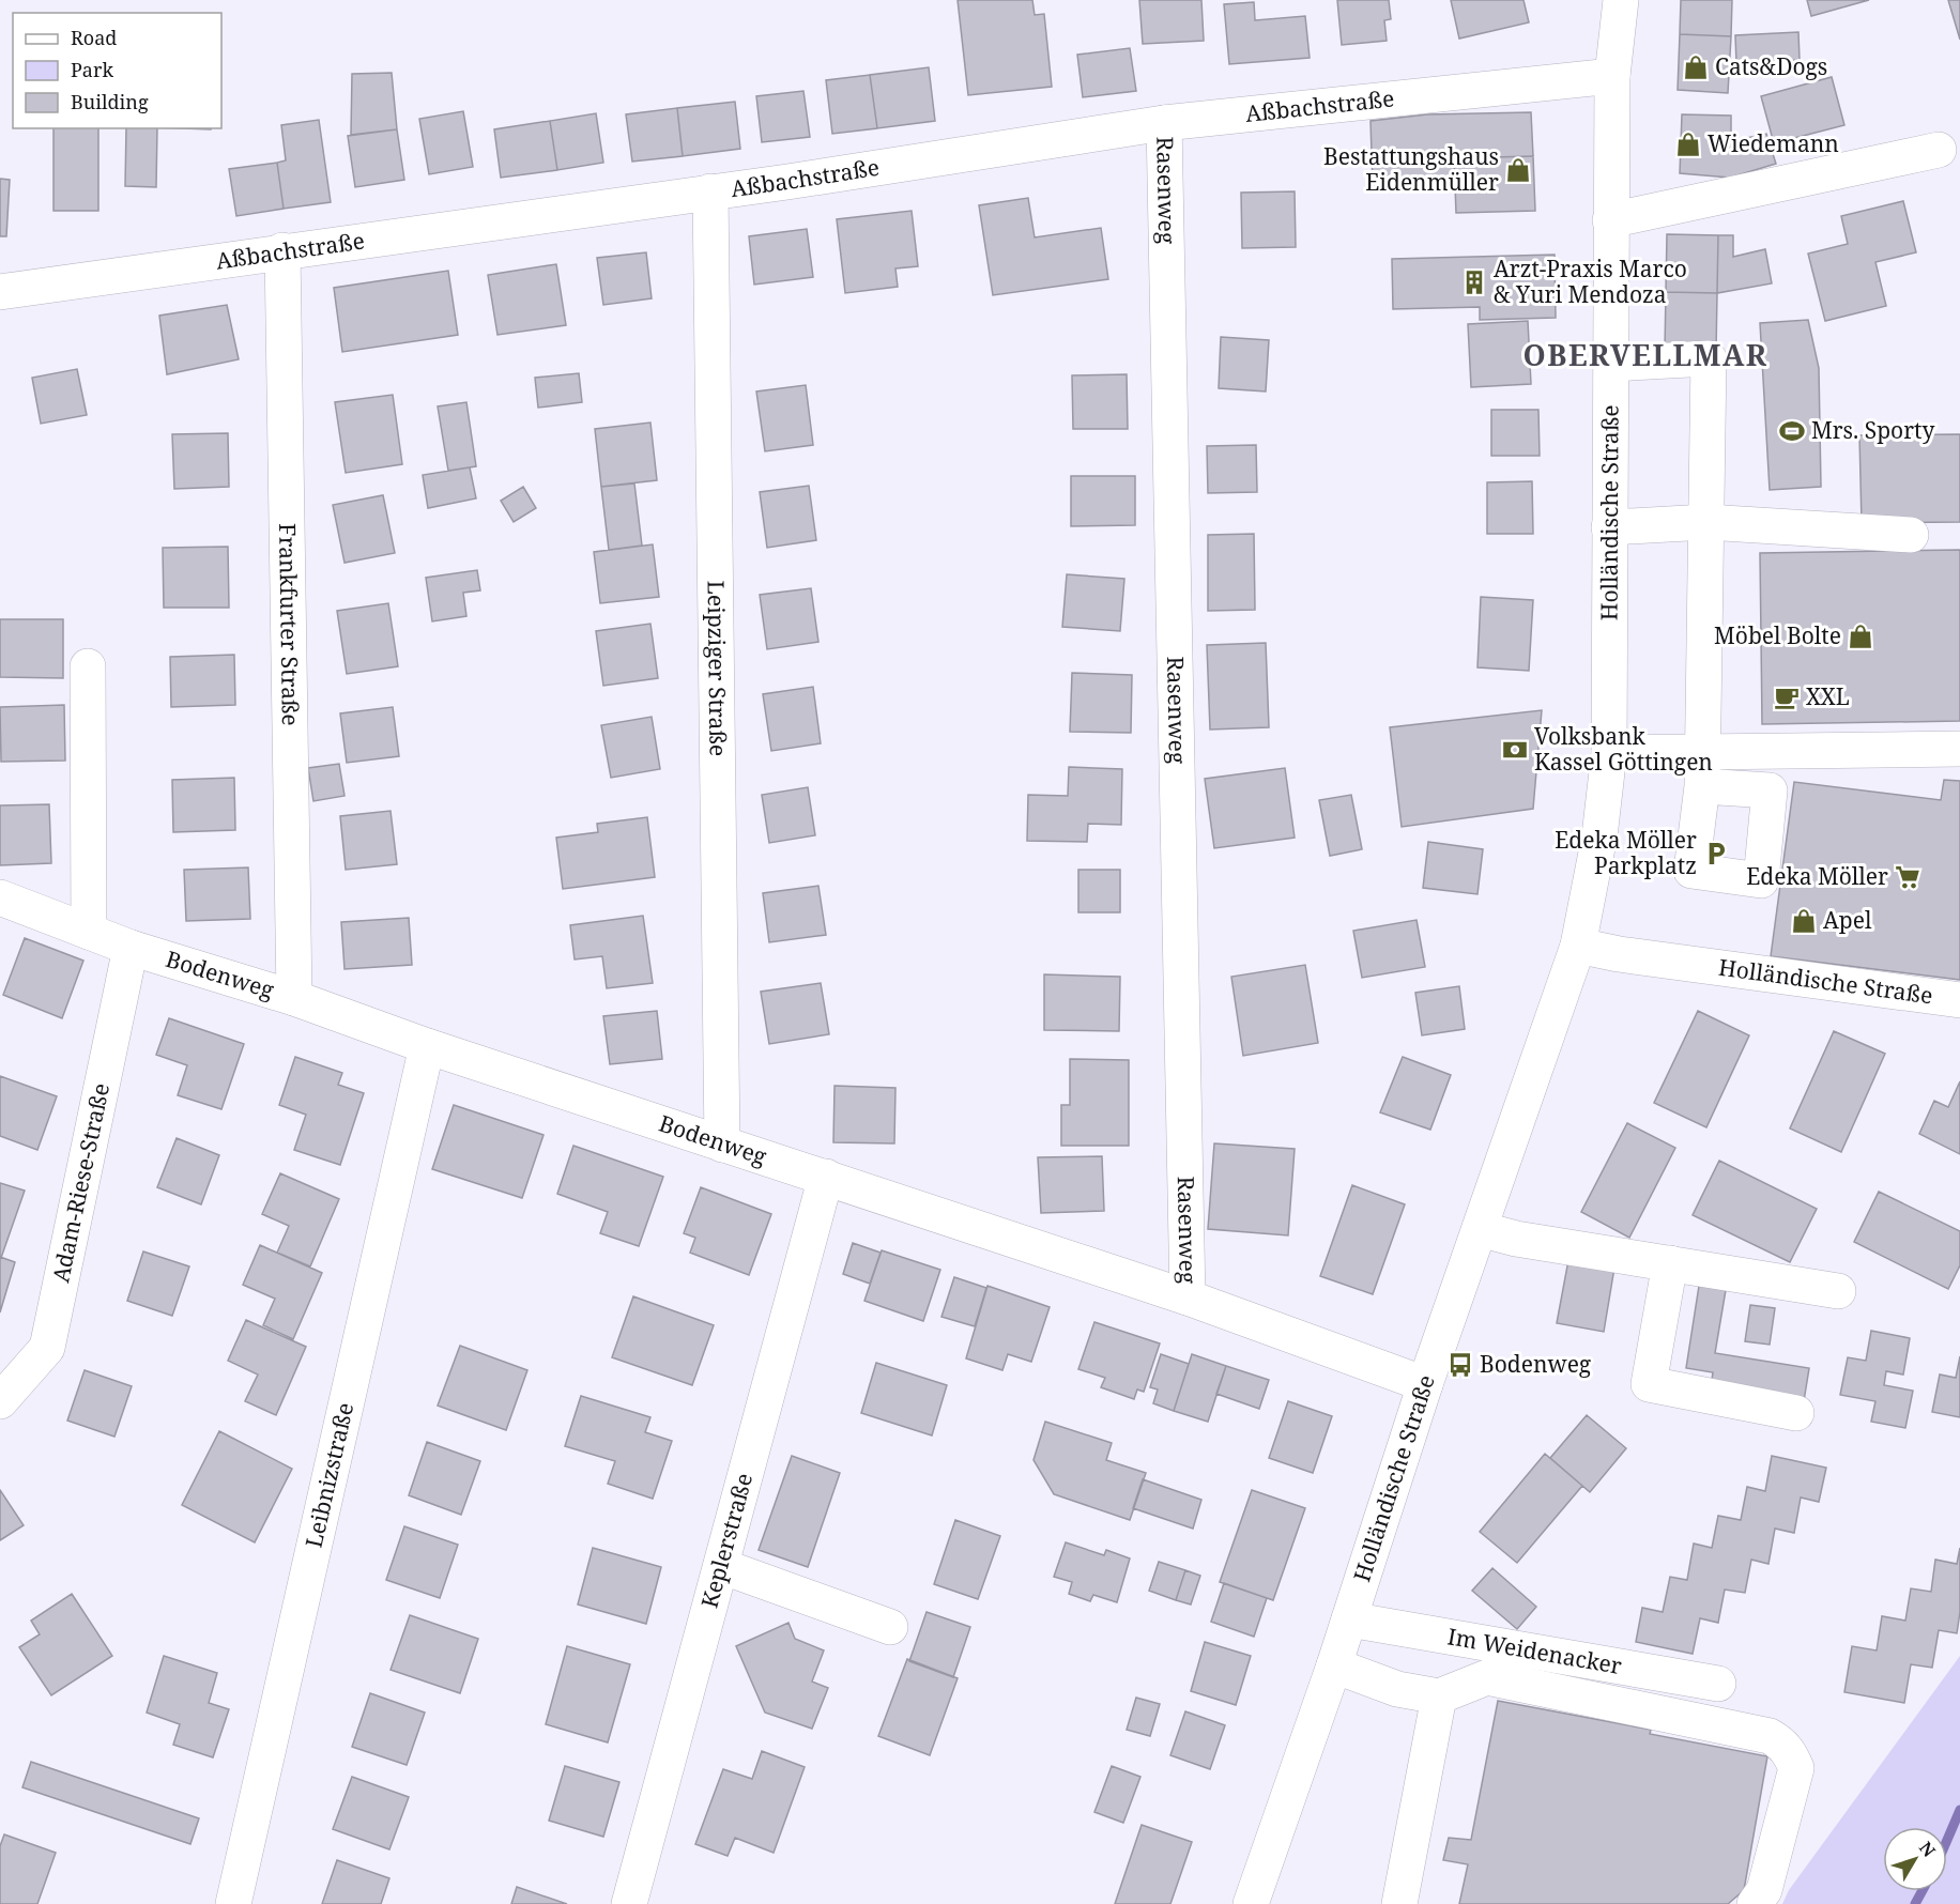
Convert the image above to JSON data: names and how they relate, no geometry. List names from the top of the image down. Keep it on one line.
{"streets":{"street":["Aßbachstraße","Rasenweg","Holländische Straße","Frankfurter Straße","Leipziger Straße","Bodenweg","Adam-Riese-Straße","Leibnizstraße","Keplerstraße","Im Weidenacker"]},"crossings":[["Aßbachstraße","Rasenweg"],["Aßbachstraße","Holländische Straße"],["Aßbachstraße","Frankfurter Straße"],["Aßbachstraße","Leipziger Straße"],["Rasenweg","Bodenweg"],["Holländische Straße","Bodenweg"],["Holländische Straße","Im Weidenacker"],["Frankfurter Straße","Bodenweg"],["Leipziger Straße","Bodenweg"],["Bodenweg","Adam-Riese-Straße"],["Bodenweg","Leibnizstraße"],["Bodenweg","Keplerstraße"]],"districts":["OBERVELLMAR"],"places":{"shop":["Cats&Dogs","Wiedemann","Bestattungshaus Eidenmüller","Möbel Bolte","Apel"],"building":["Arzt-Praxis Marco & Yuri Mendoza"],"sports":["Mrs. Sporty"],"cafe":["XXL"],"bank":["Volksbank Kassel Göttingen"],"parking":["Edeka Möller Parkplatz"],"supermarket":["Edeka Möller"],"bus stop":["Bodenweg"]},"legend":["Road","Park","Building"],"north":"top right"}
